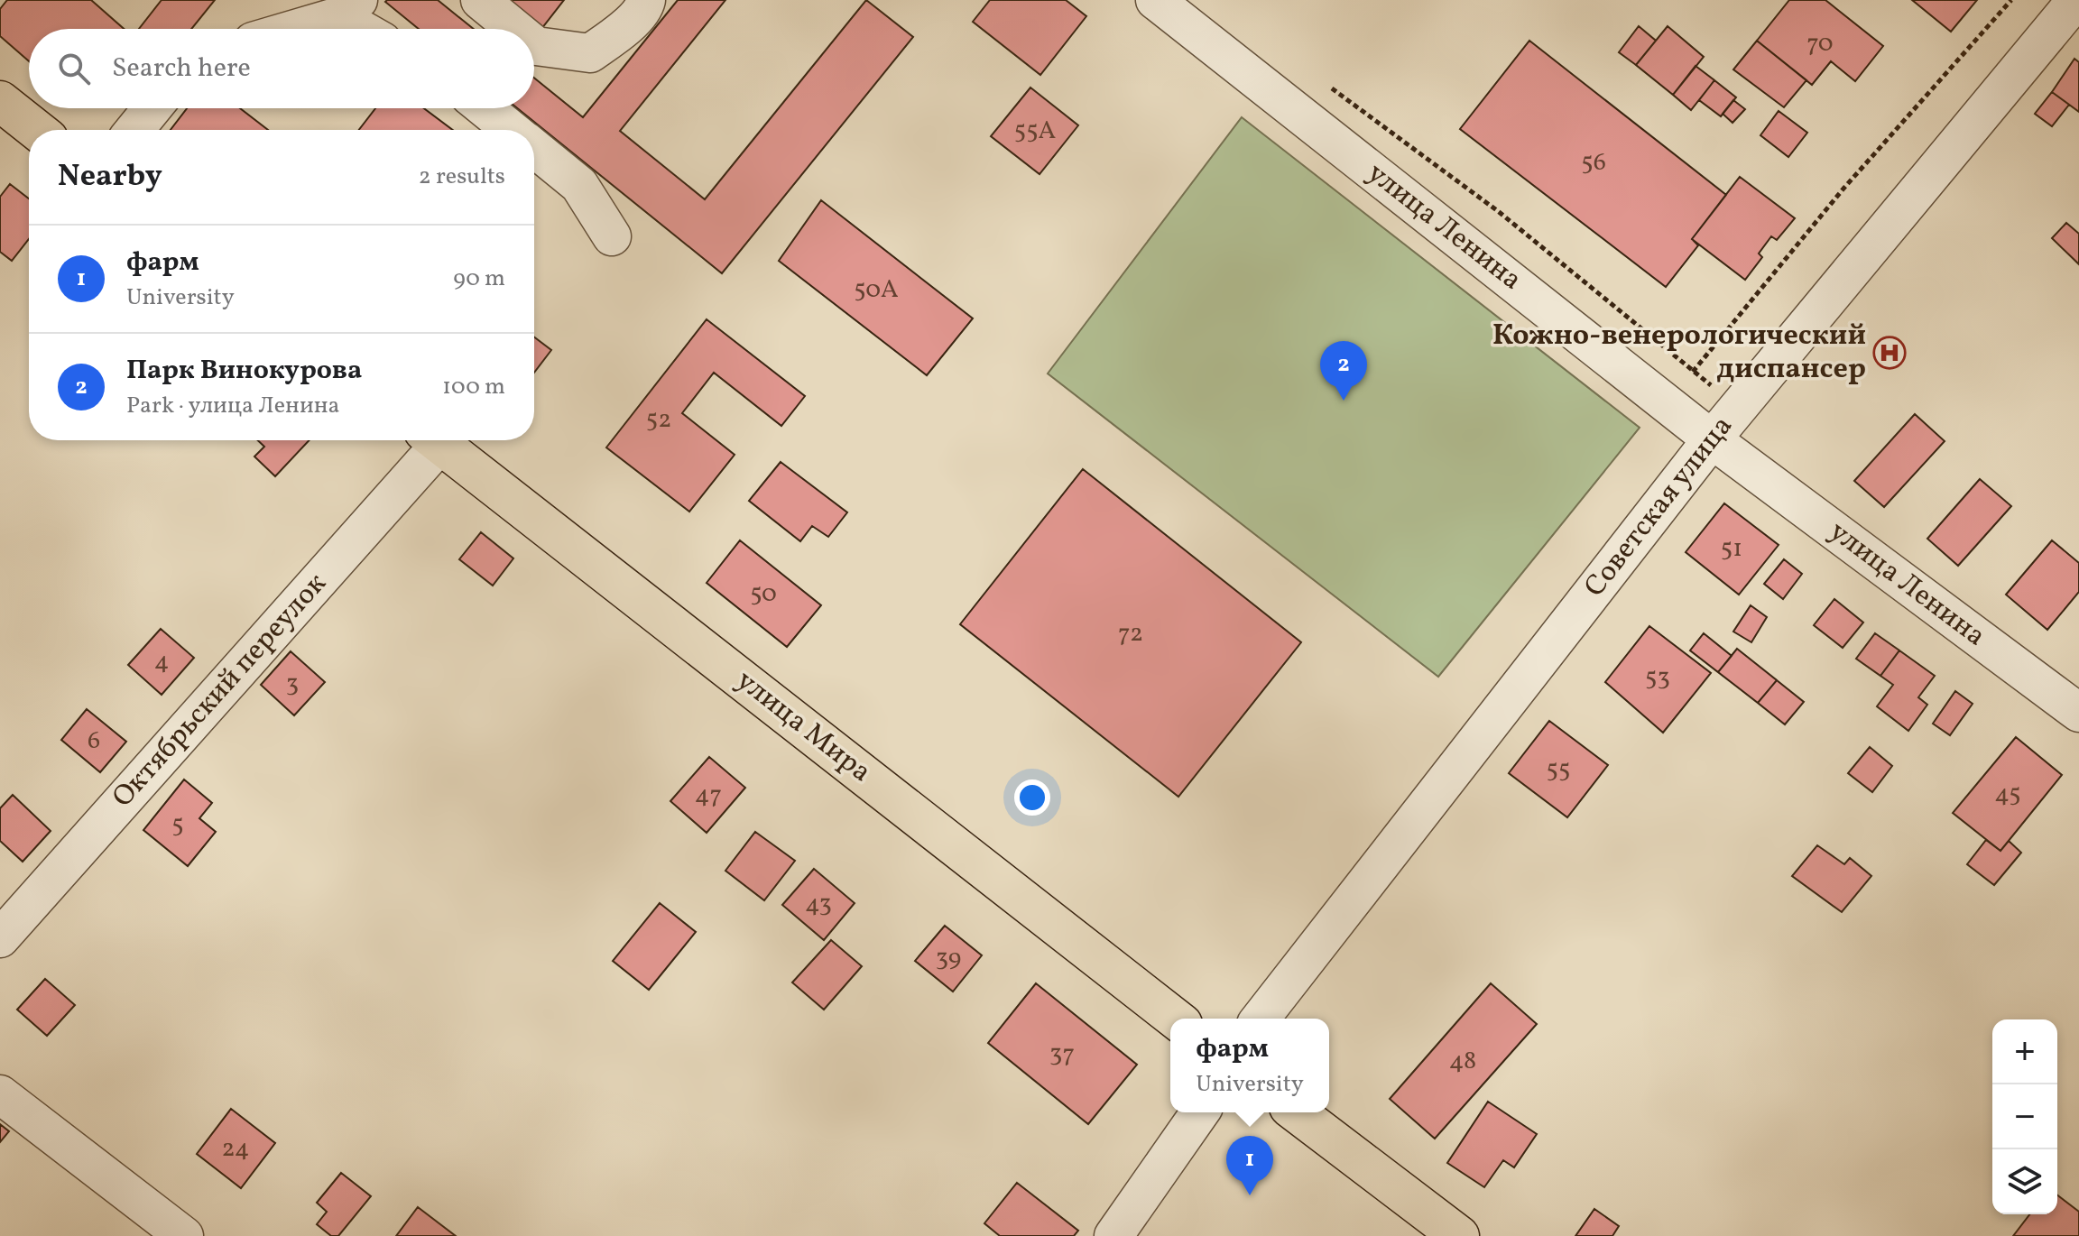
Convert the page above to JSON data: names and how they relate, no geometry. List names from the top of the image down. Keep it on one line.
{"streets":{"main road":["улица Мира"],"street":["улица Ленина","Советская улица","Октябрьский переулок"]},"crossings":[["улица Ленина","Советская улица"]],"places":{"hospital":["Кожно-венерологический диспансер"]},"house_numbers":["70","55А","56","50А","52","51","50","72","4","53","3","6","55","45","47","5","43","39","37","48","24"],"page":{"search":"Search here","heading":["Nearby","2 results"],"list":[{"mark":"1","name":"фарм","note":"University","value":"90 m"},{"mark":"2","name":"Парк Винокурова","note":"Park · улица Ленина","value":"100 m"}],"pins":["2","1"],"popup":["фарм","University"],"map_buttons":["+","−"]}}
